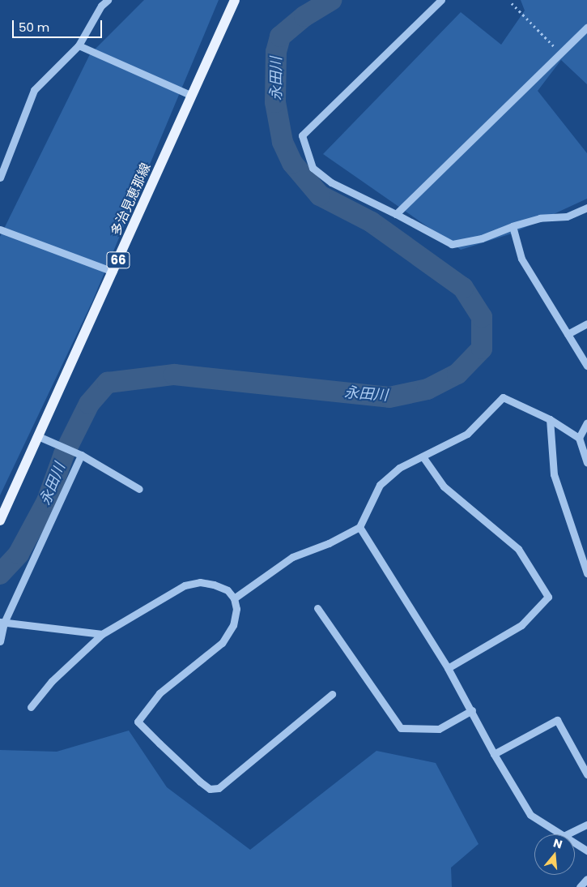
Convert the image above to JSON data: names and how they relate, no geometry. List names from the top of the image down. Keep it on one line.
{"streets":{"main road":["多治見恵那線","66"]},"water":["永田川"],"scale_bar":"50 m","north":"top"}
